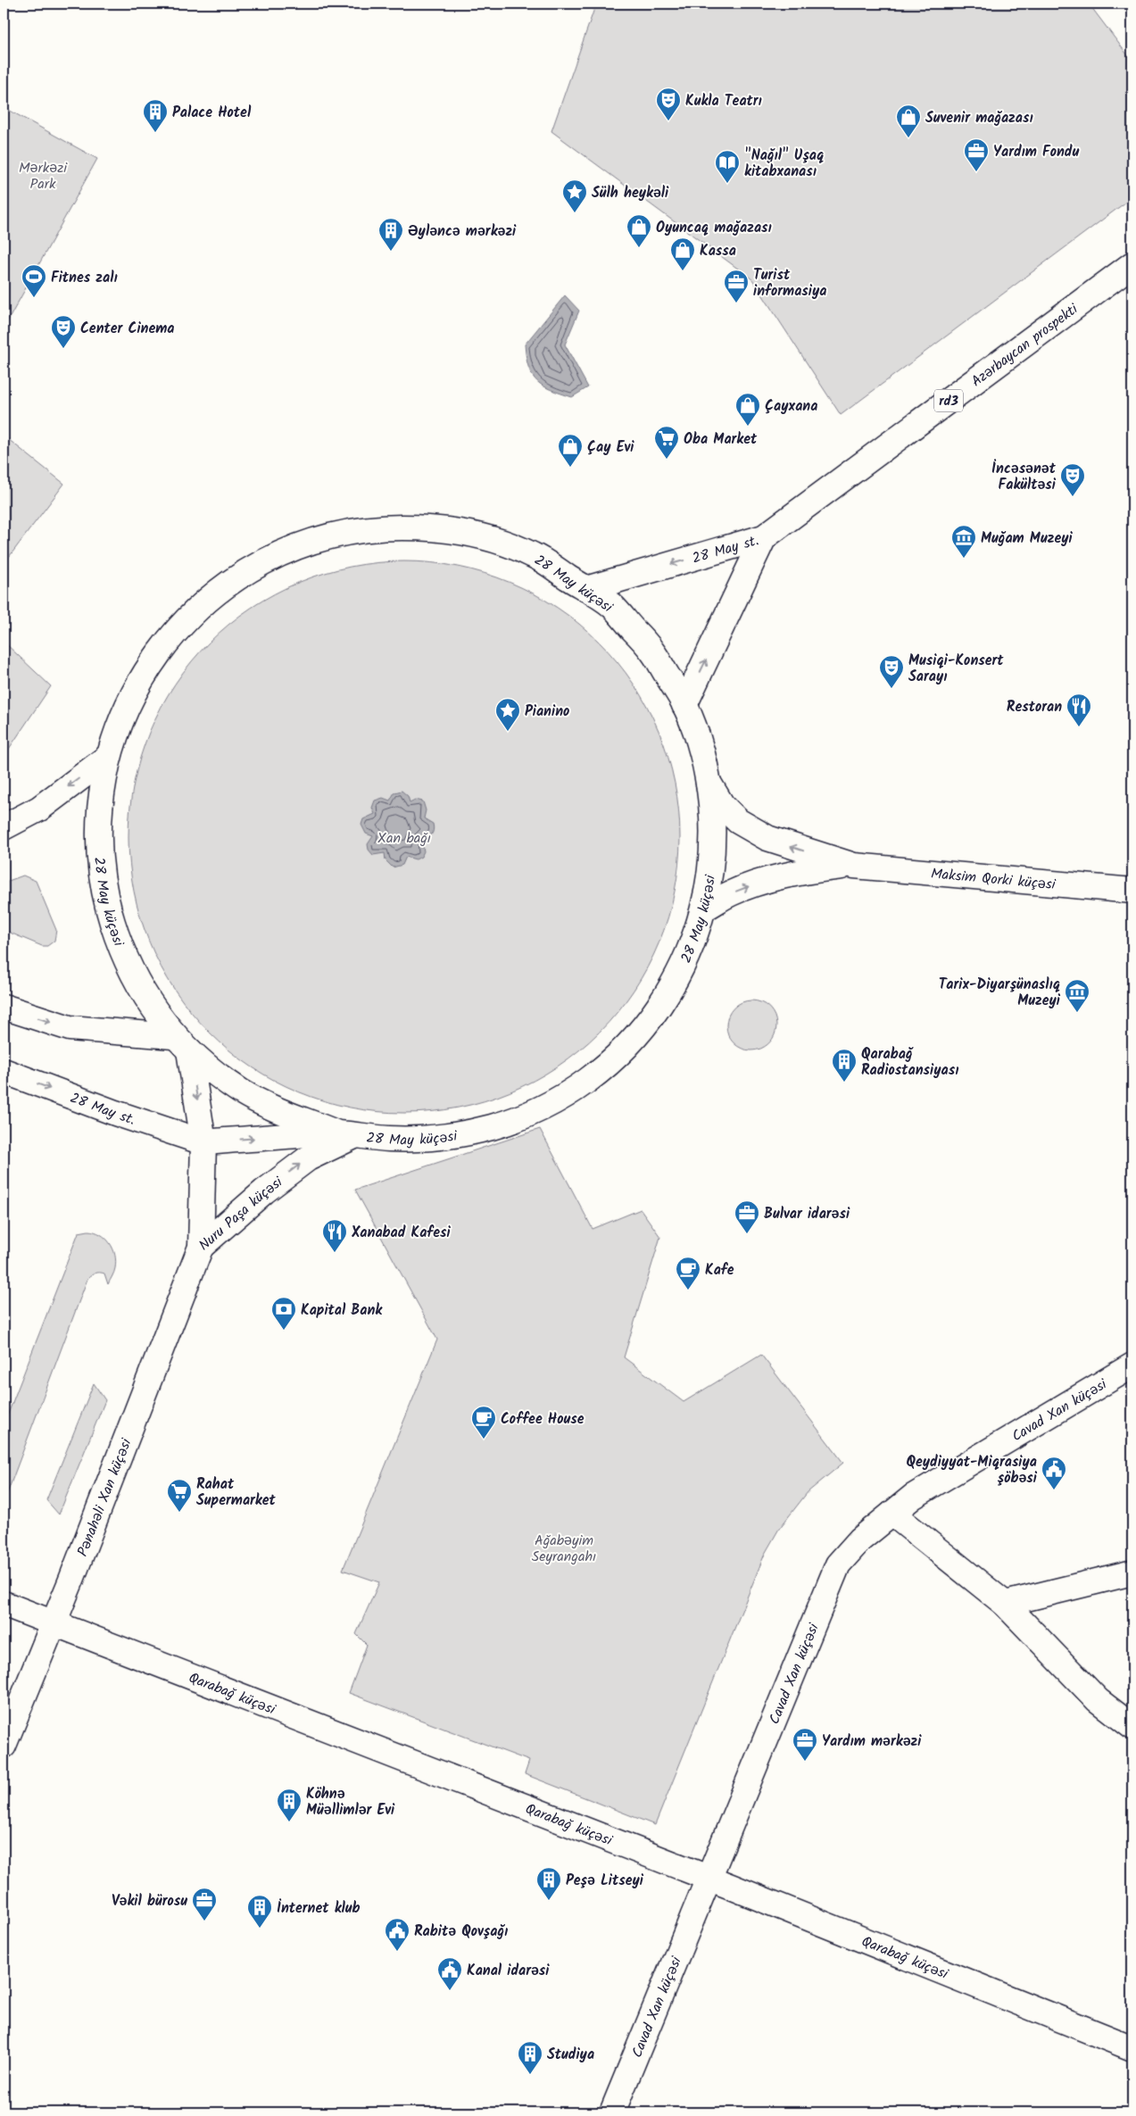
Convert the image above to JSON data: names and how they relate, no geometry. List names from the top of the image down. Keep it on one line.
{"streets":{"main road":["Azərbaycan prospekti","rd3","28 May st.","28 May küçəsi","Maksim Qorki küçəsi","Nuru Paşa küçəsi","Cavad Xan küçəsi","Pənahəli Xan küçəsi","Qarabağ küçəsi"]},"crossings":[["Azərbaycan prospekti","28 May st."],["28 May st.","28 May küçəsi"],["28 May st.","Nuru Paşa küçəsi"],["28 May küçəsi","Maksim Qorki küçəsi"],["28 May küçəsi","Nuru Paşa küçəsi"],["Nuru Paşa küçəsi","Pənahəli Xan küçəsi"],["Cavad Xan küçəsi","Qarabağ küçəsi"],["Pənahəli Xan küçəsi","Qarabağ küçəsi"]],"parks":["Mərkəzi Park","Xan bağı","Ağabəyim Seyrangahı"],"places":{"theatre":["Kukla Teatrı","Center Cinema","İncəsənət Fakültəsi","Musiqi-Konsert Sarayı"],"building":["Palace Hotel","Əyləncə mərkəzi","Qarabağ Radiostansiyası","Köhnə Müəllimlər Evi","Peşə Litseyi","İnternet klub","Studiya"],"shop":["Suvenir mağazası","Oyuncaq mağazası","Kassa","Çayxana","Çay Evi"],"office":["Yardım Fondu","Turist informasiya","Bulvar idarəsi","Yardım mərkəzi","Vəkil bürosu"],"library":["\"Nağıl\" Uşaq kitabxanası"],"place":["Sülh heykəli","Pianino"],"sports":["Fitnes zalı"],"supermarket":["Oba Market","Rahat Supermarket"],"museum":["Muğam Muzeyi","Tarix-Diyarşünaslıq Muzeyi"],"restaurant":["Restoran","Xanabad Kafesi"],"cafe":["Kafe","Coffee House"],"bank":["Kapital Bank"],"public building":["Qeydiyyat-Miqrasiya şöbəsi","Rabitə Qovşağı","Kanal idarəsi"]}}
